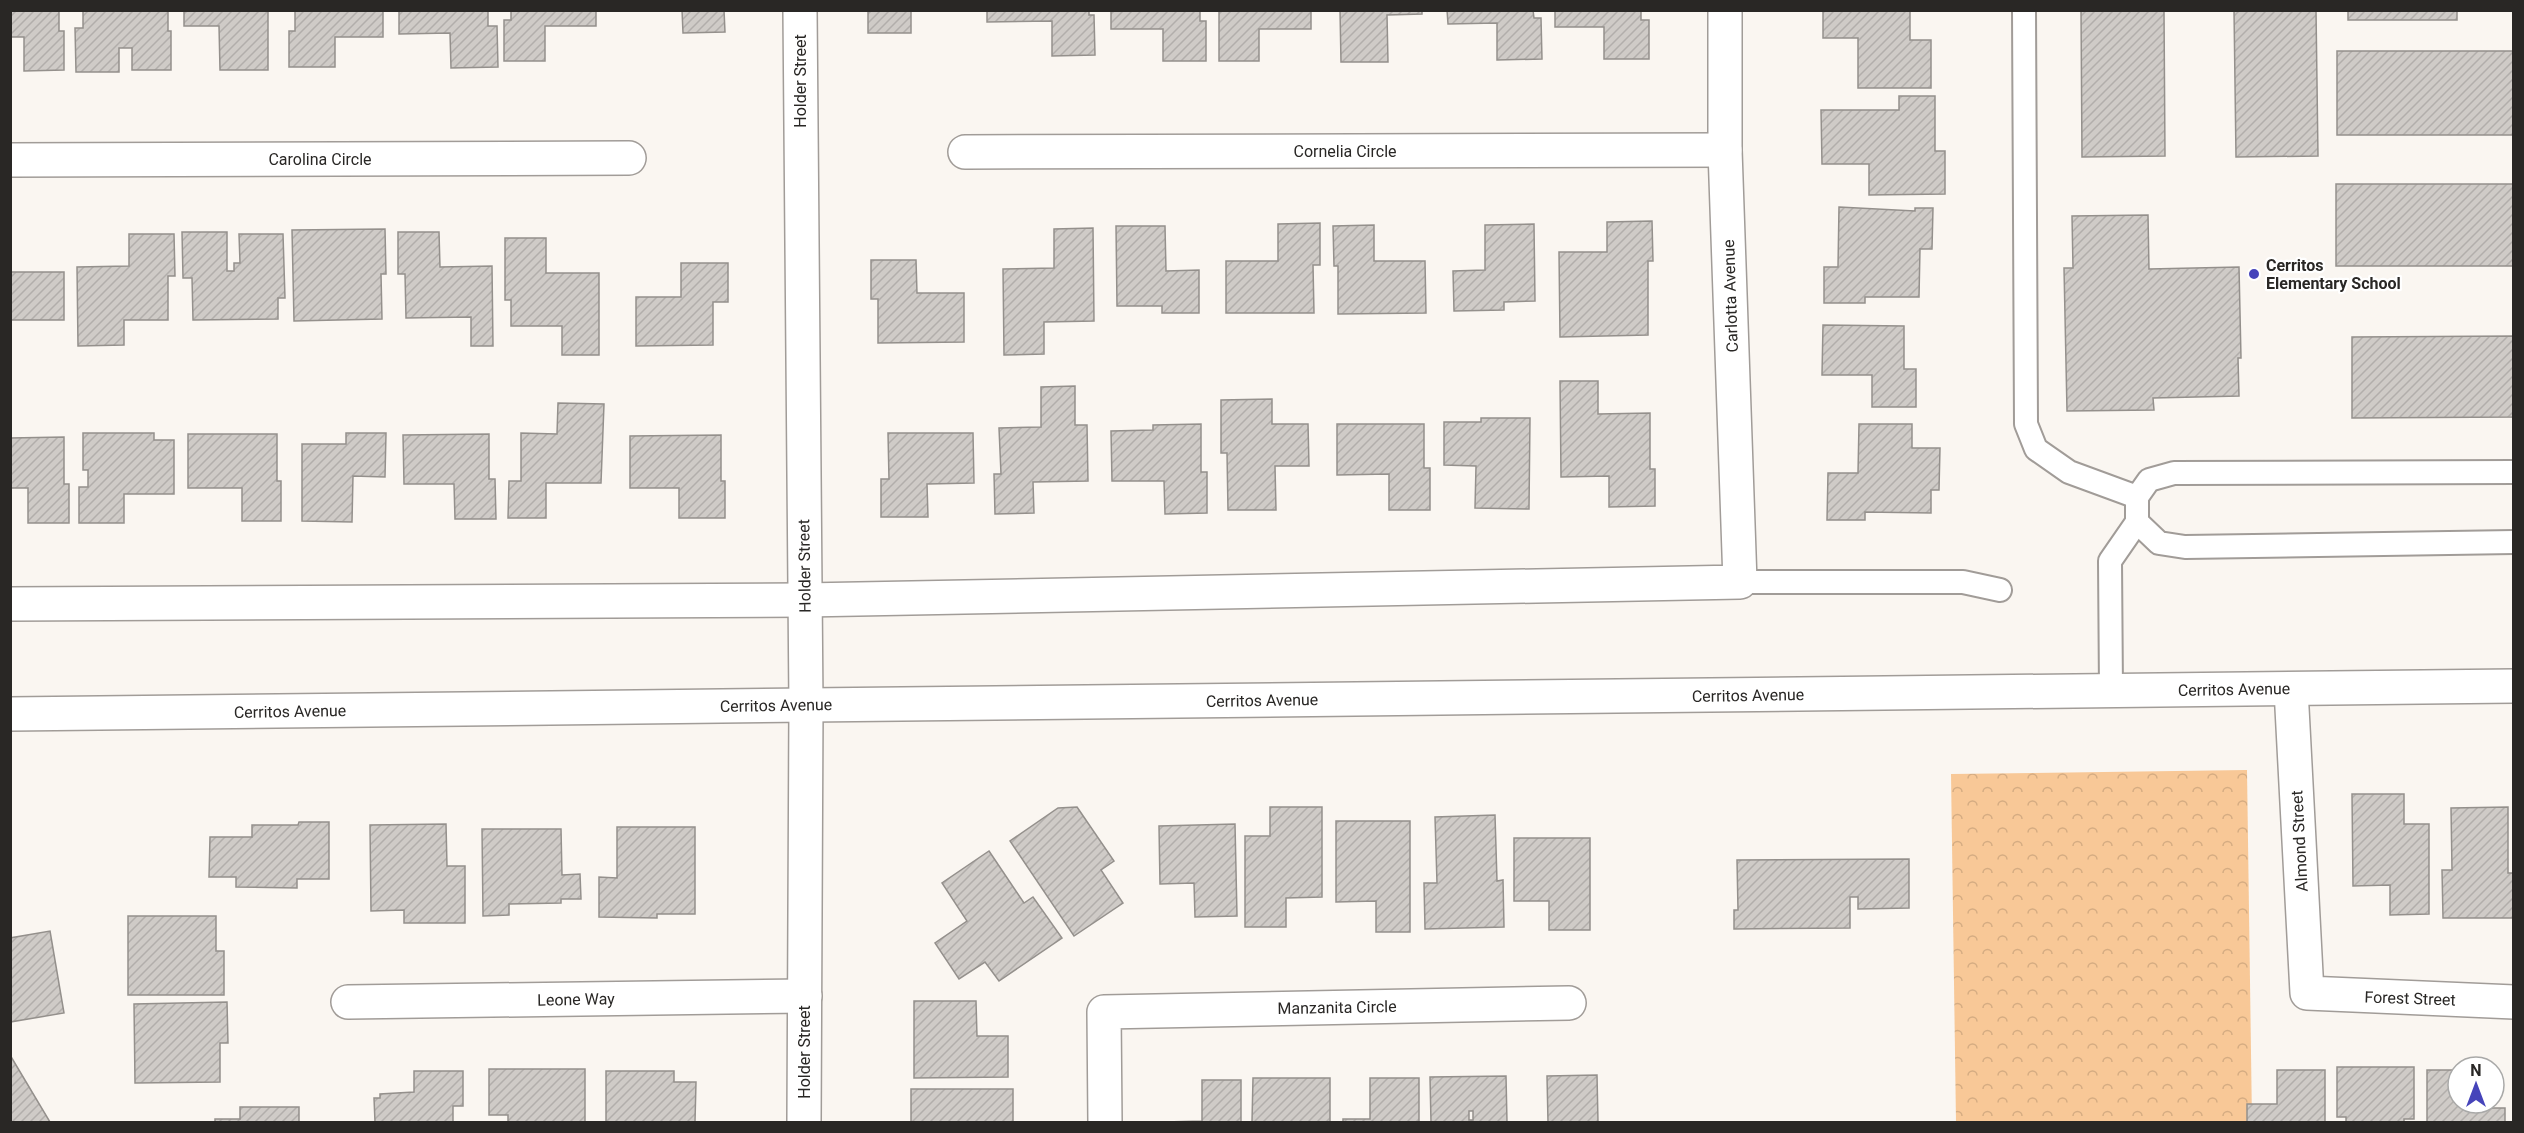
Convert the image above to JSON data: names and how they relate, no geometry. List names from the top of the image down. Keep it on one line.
{"streets":{"street":["Holder Street","Cornelia Circle","Carolina Circle","Carlotta Avenue","Cerritos Avenue","Almond Street","Forest Street","Leone Way","Manzanita Circle"]},"crossings":[["Holder Street","Cerritos Avenue"],["Holder Street","Leone Way"],["Cornelia Circle","Carlotta Avenue"],["Cerritos Avenue","Almond Street"],["Almond Street","Forest Street"]],"places":["Cerritos Elementary School"],"north":"top"}
